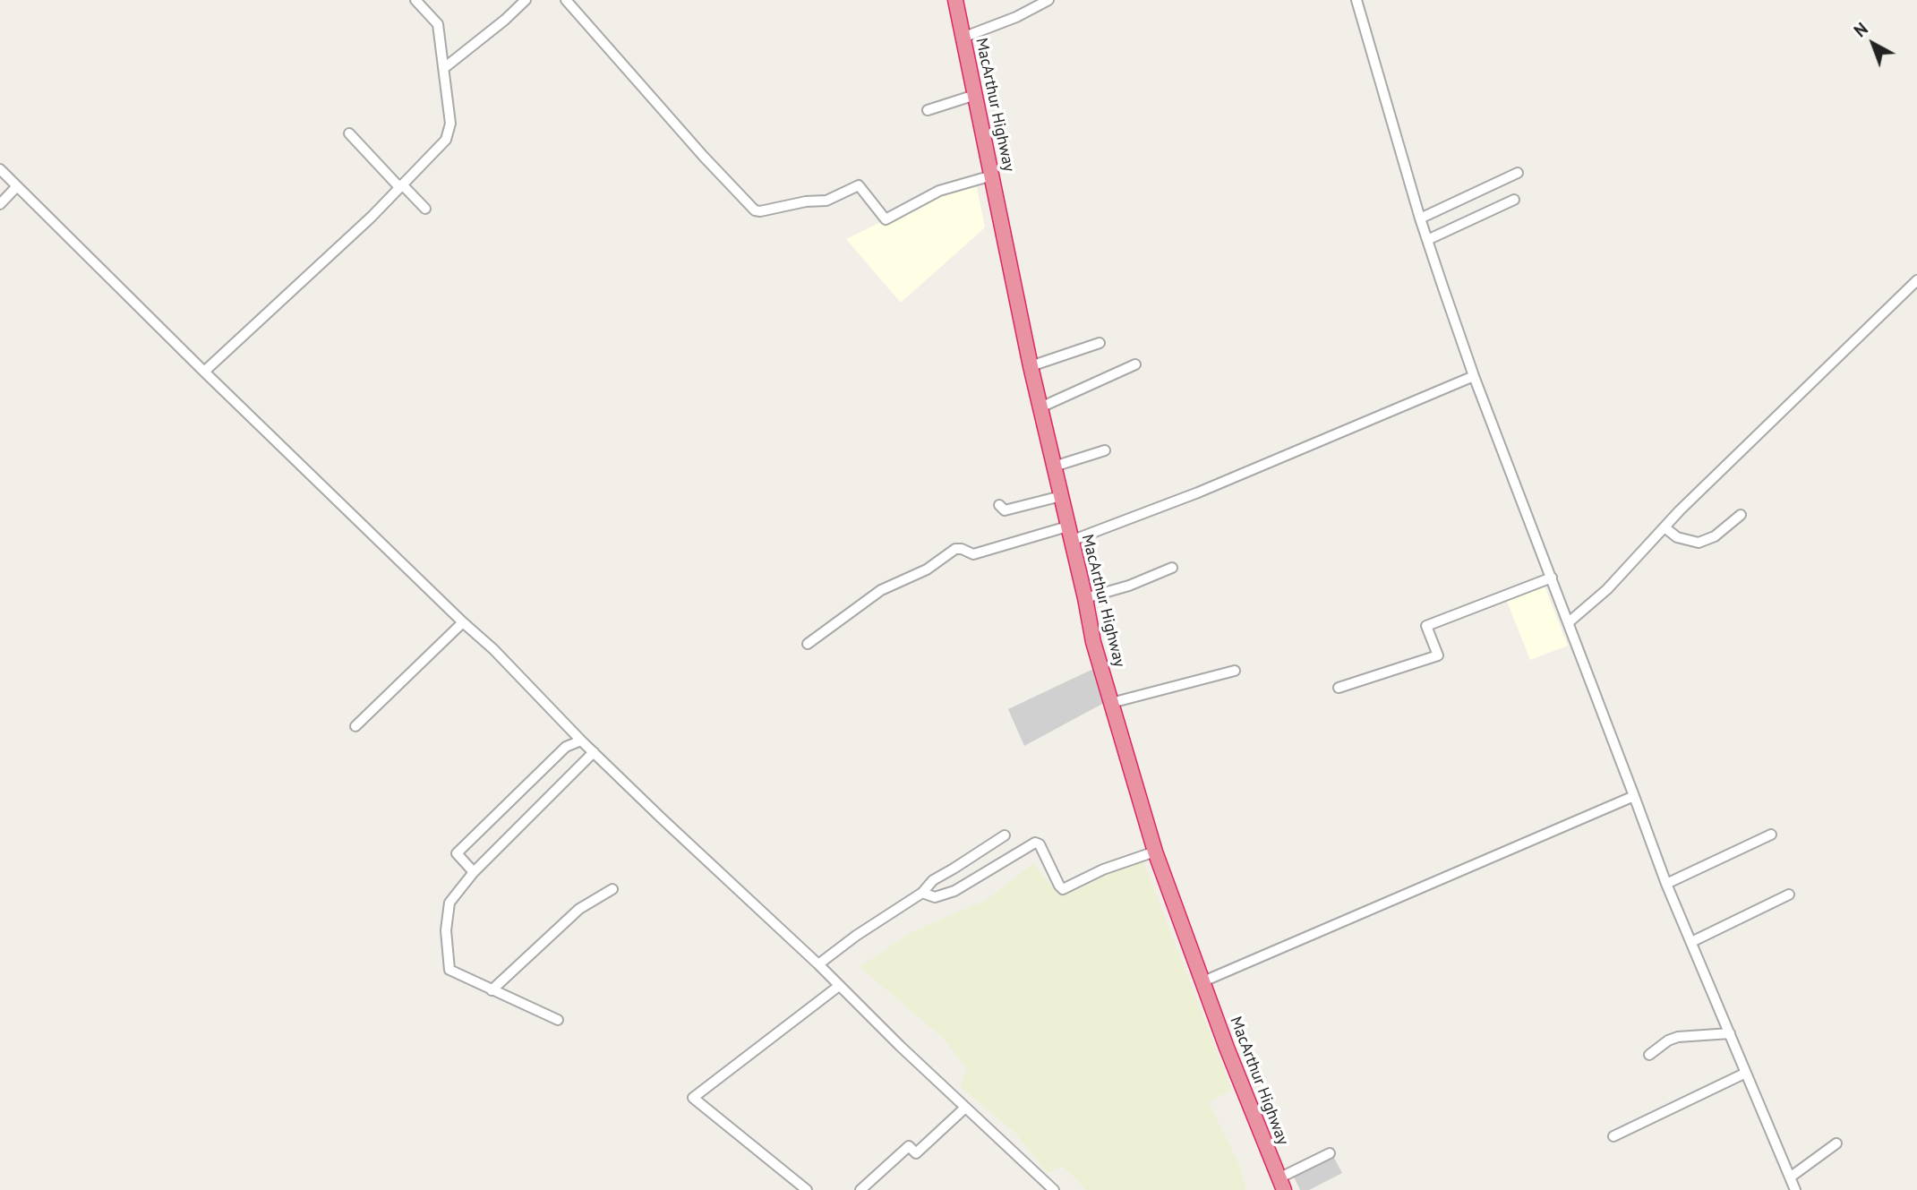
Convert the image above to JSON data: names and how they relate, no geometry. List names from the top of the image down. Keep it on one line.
{"streets":{"highway":["MacArthur Highway"]},"north":"top left"}
